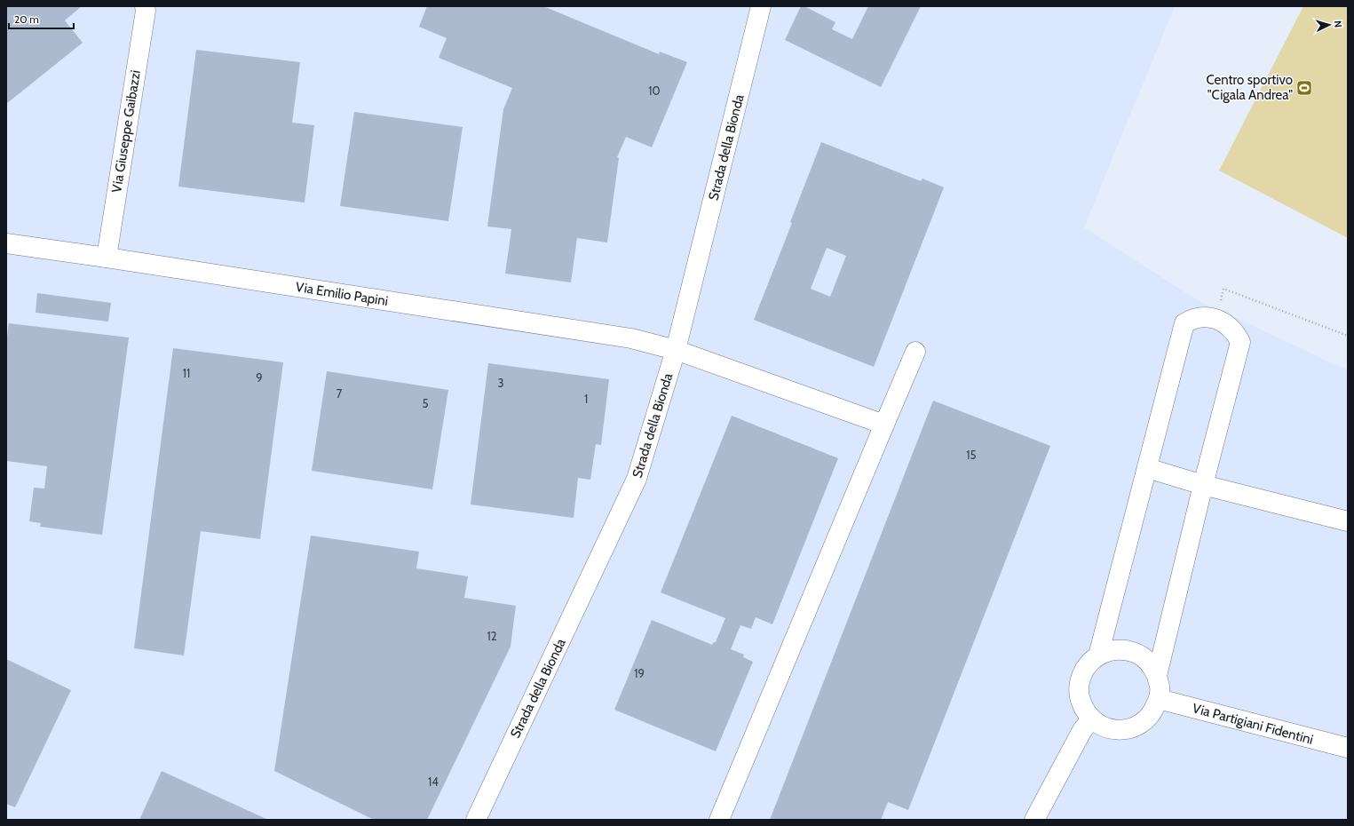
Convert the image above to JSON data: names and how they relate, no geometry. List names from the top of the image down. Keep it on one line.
{"streets":{"street":["Via Giuseppe Gaibazzi","Strada della Bionda","Via Emilio Papini","Via Partigiani Fidentini"]},"crossings":[["Via Giuseppe Gaibazzi","Via Emilio Papini"],["Strada della Bionda","Via Emilio Papini"]],"places":{"sports":["Centro sportivo \"Cigala Andrea\""]},"house_numbers":["10","11","9","3","7","1","5","15","12","19","14"],"scale_bar":"20 m","north":"right"}
